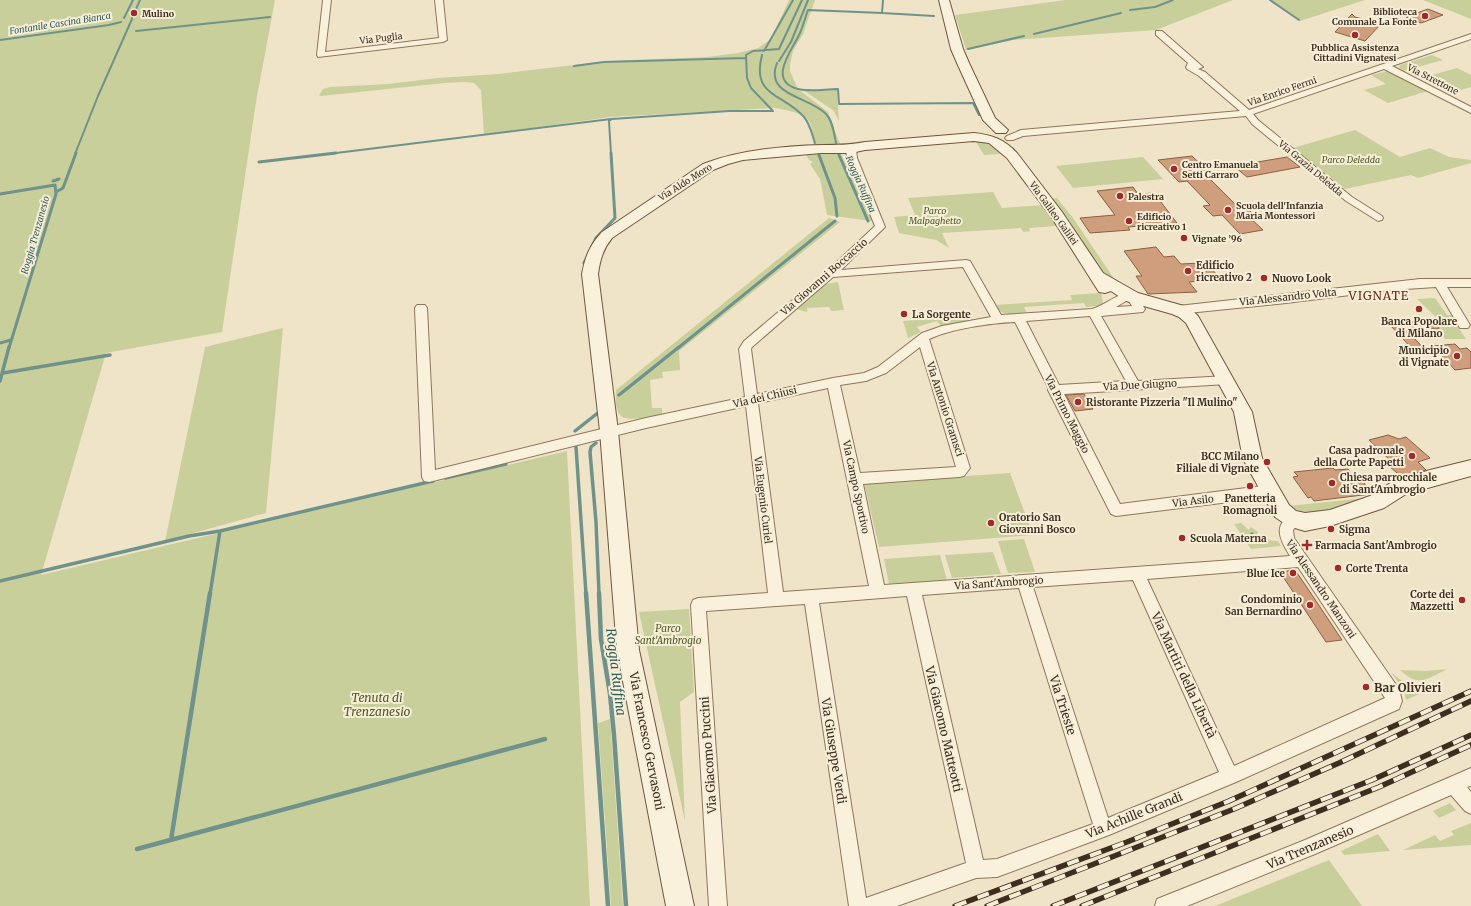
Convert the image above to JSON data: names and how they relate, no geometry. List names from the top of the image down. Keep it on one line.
{"streets":{"street":["Via Puglia","Via Strettone","Via Enrico Fermi","Via Grazia Deledda","Via Aldo Moro","Via Galileo Galilei","Via Giovanni Boccaccio","Via Alessandro Volta","Via Due Giugno","Via dei Chiusi","Via Antonio Gramsci","Via Primo Maggio","Via Campo Sportivo","Via Eugenio Curiel","Via Asilo","Via Sant'Ambrogio","Via Alessandro Manzoni","Via Martiri della Libertà","Via Trieste","Via Giacomo Matteotti","Via Francesco Gervasoni","Via Giuseppe Verdi","Via Giacomo Puccini","Via Achille Grandi","Via Trenzanesio"]},"crossings":[["Via Strettone","Via Enrico Fermi"],["Via Enrico Fermi","Via Grazia Deledda"],["Via Enrico Fermi","Via Aldo Moro"],["Via Enrico Fermi","Via Galileo Galilei"],["Via Aldo Moro","Via Galileo Galilei"],["Via Aldo Moro","Via Giovanni Boccaccio"],["Via Aldo Moro","Via dei Chiusi"],["Via Aldo Moro","Via Francesco Gervasoni"],["Via Galileo Galilei","Via Alessandro Volta"],["Via Galileo Galilei","Via dei Chiusi"],["Via Giovanni Boccaccio","Via dei Chiusi"],["Via Giovanni Boccaccio","Via Eugenio Curiel"],["Via Alessandro Volta","Via dei Chiusi"],["Via Due Giugno","Via Primo Maggio"],["Via dei Chiusi","Via Antonio Gramsci"],["Via dei Chiusi","Via Primo Maggio"],["Via dei Chiusi","Via Campo Sportivo"],["Via dei Chiusi","Via Eugenio Curiel"],["Via dei Chiusi","Via Francesco Gervasoni"],["Via Antonio Gramsci","Via Campo Sportivo"],["Via Primo Maggio","Via Asilo"],["Via Campo Sportivo","Via Sant'Ambrogio"],["Via Eugenio Curiel","Via Sant'Ambrogio"],["Via Sant'Ambrogio","Via Alessandro Manzoni"],["Via Sant'Ambrogio","Via Martiri della Libertà"],["Via Sant'Ambrogio","Via Trieste"],["Via Sant'Ambrogio","Via Giacomo Matteotti"],["Via Sant'Ambrogio","Via Giuseppe Verdi"],["Via Sant'Ambrogio","Via Giacomo Puccini"],["Via Alessandro Manzoni","Via Achille Grandi"],["Via Martiri della Libertà","Via Achille Grandi"],["Via Trieste","Via Achille Grandi"],["Via Giacomo Matteotti","Via Achille Grandi"]],"districts":["VIGNATE"],"water":["Fontanile Cascina Bianca","Roggia Ruffina","Roggia Trenzanesio"],"parks":["Parco Deledda","Parco Malpaghetto","Parco Sant'Ambrogio","Tenuta di Trenzanesio"],"places":{"other":["Mulino","Biblioteca Comunale La Fonte","Pubblica Assistenza Cittadini Vignatesi","Centro Emanuela Setti Carraro","Palestra","Scuola dell'Infanzia Maria Montessori","Edificio ricreativo 1","Vignate ’96","Edificio ricreativo 2","Nuovo Look","Banca Popolare di Milano","La Sorgente","Municipio di Vignate","Ristorante Pizzeria \"Il Mulino\"","Casa padronale della Corte Papetti","BCC Milano Filiale di Vignate","Chiesa parrocchiale di Sant'Ambrogio","Panetteria Romagnoli","Oratorio San Giovanni Bosco","Sigma","Scuola Materna","Corte Trenta","Blue Ice","Corte dei Mazzetti","Condominio San Bernardino","Bar Olivieri"],"health":["Farmacia Sant'Ambrogio"]}}
